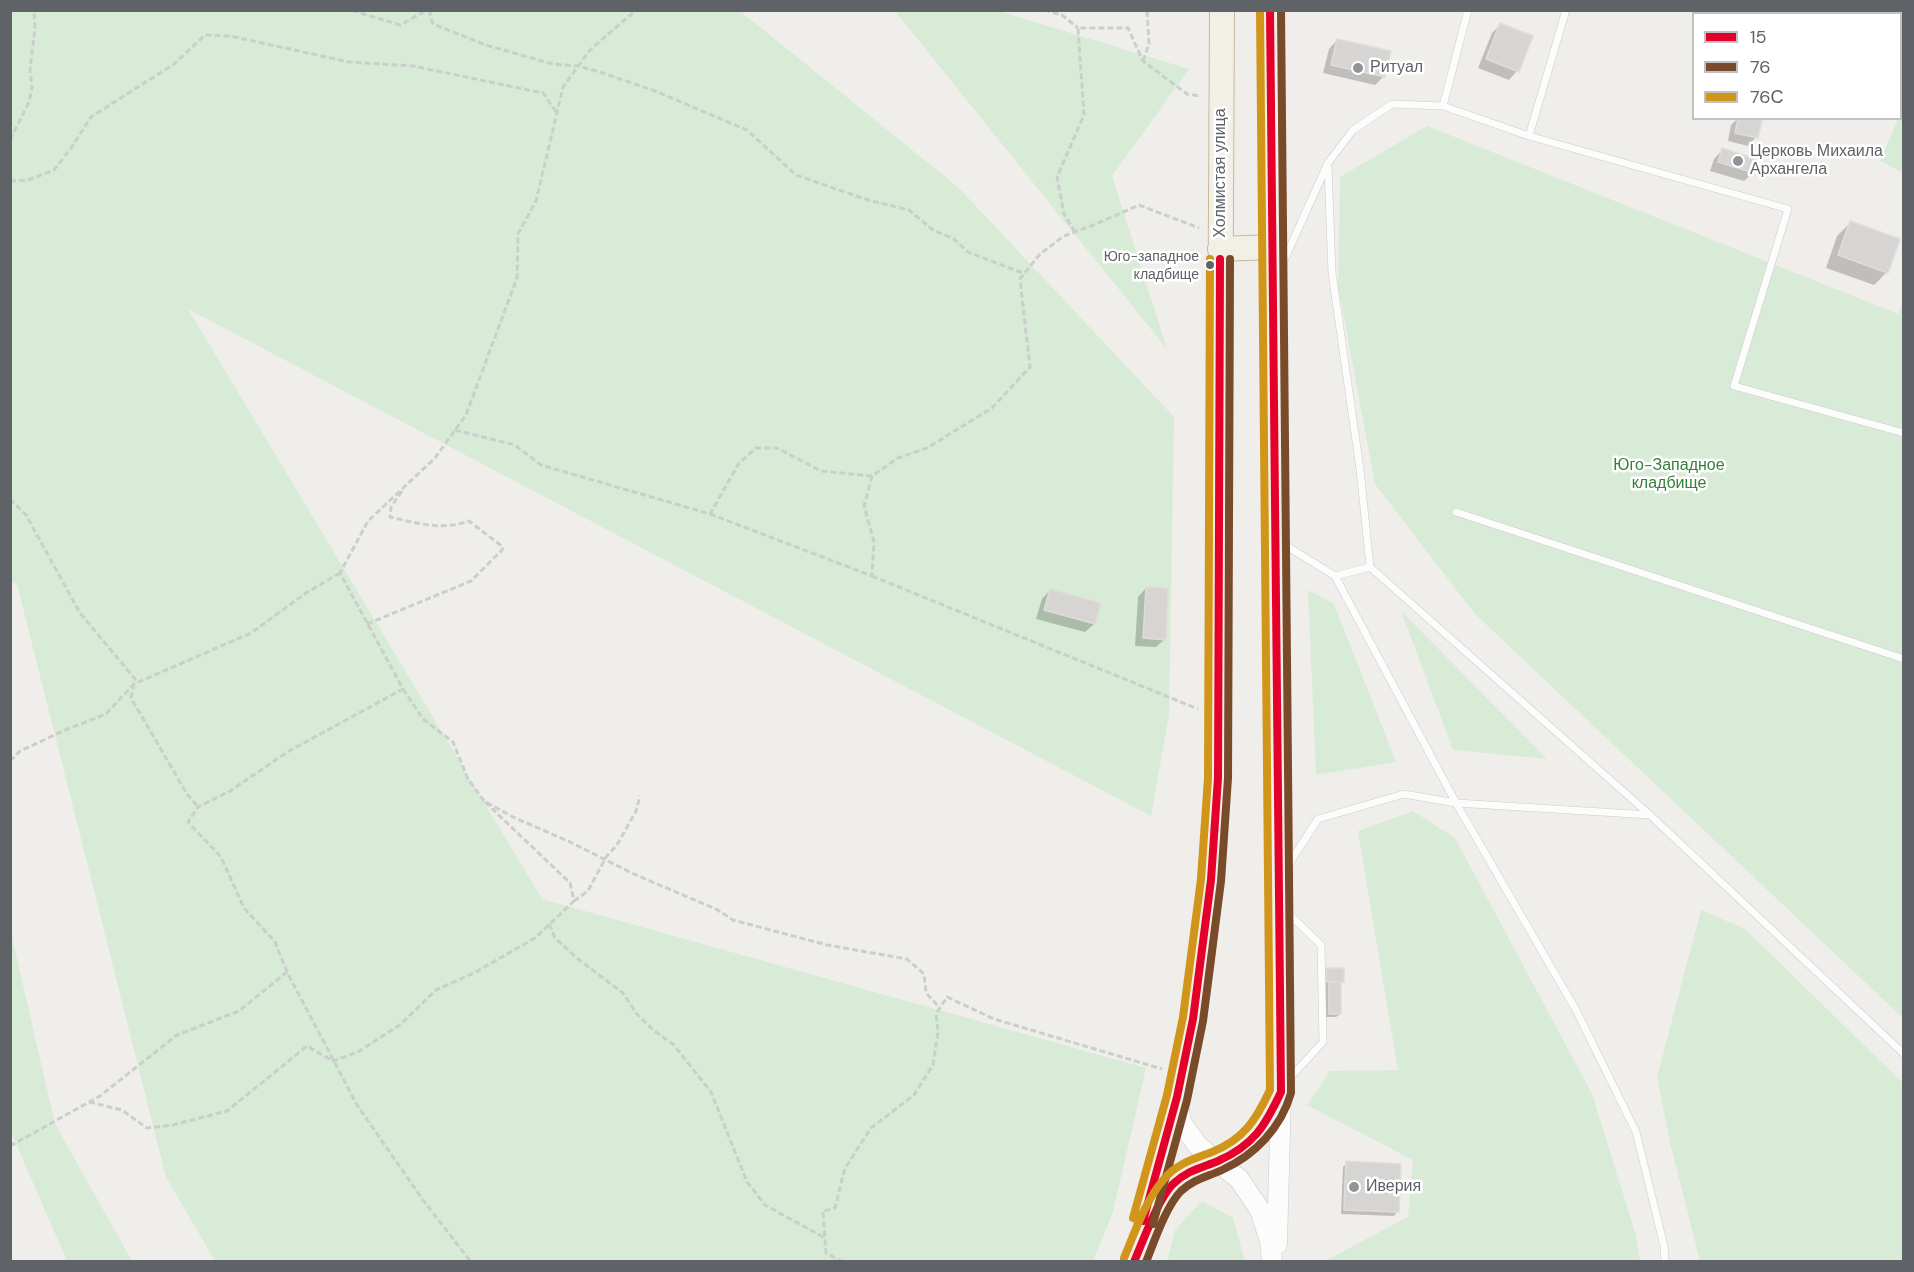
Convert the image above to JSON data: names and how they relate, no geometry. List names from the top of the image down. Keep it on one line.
{"streets":{"highway":["Холмистая улица"]},"parks":["Юго-Западное кладбище"],"places":["Ритуал","Церковь Михаила Архангела","Юго-западное кладбище","Иверия"],"lines":["transit line 15","transit line 76","transit line 76С"],"legend":["15","76","76С"]}
